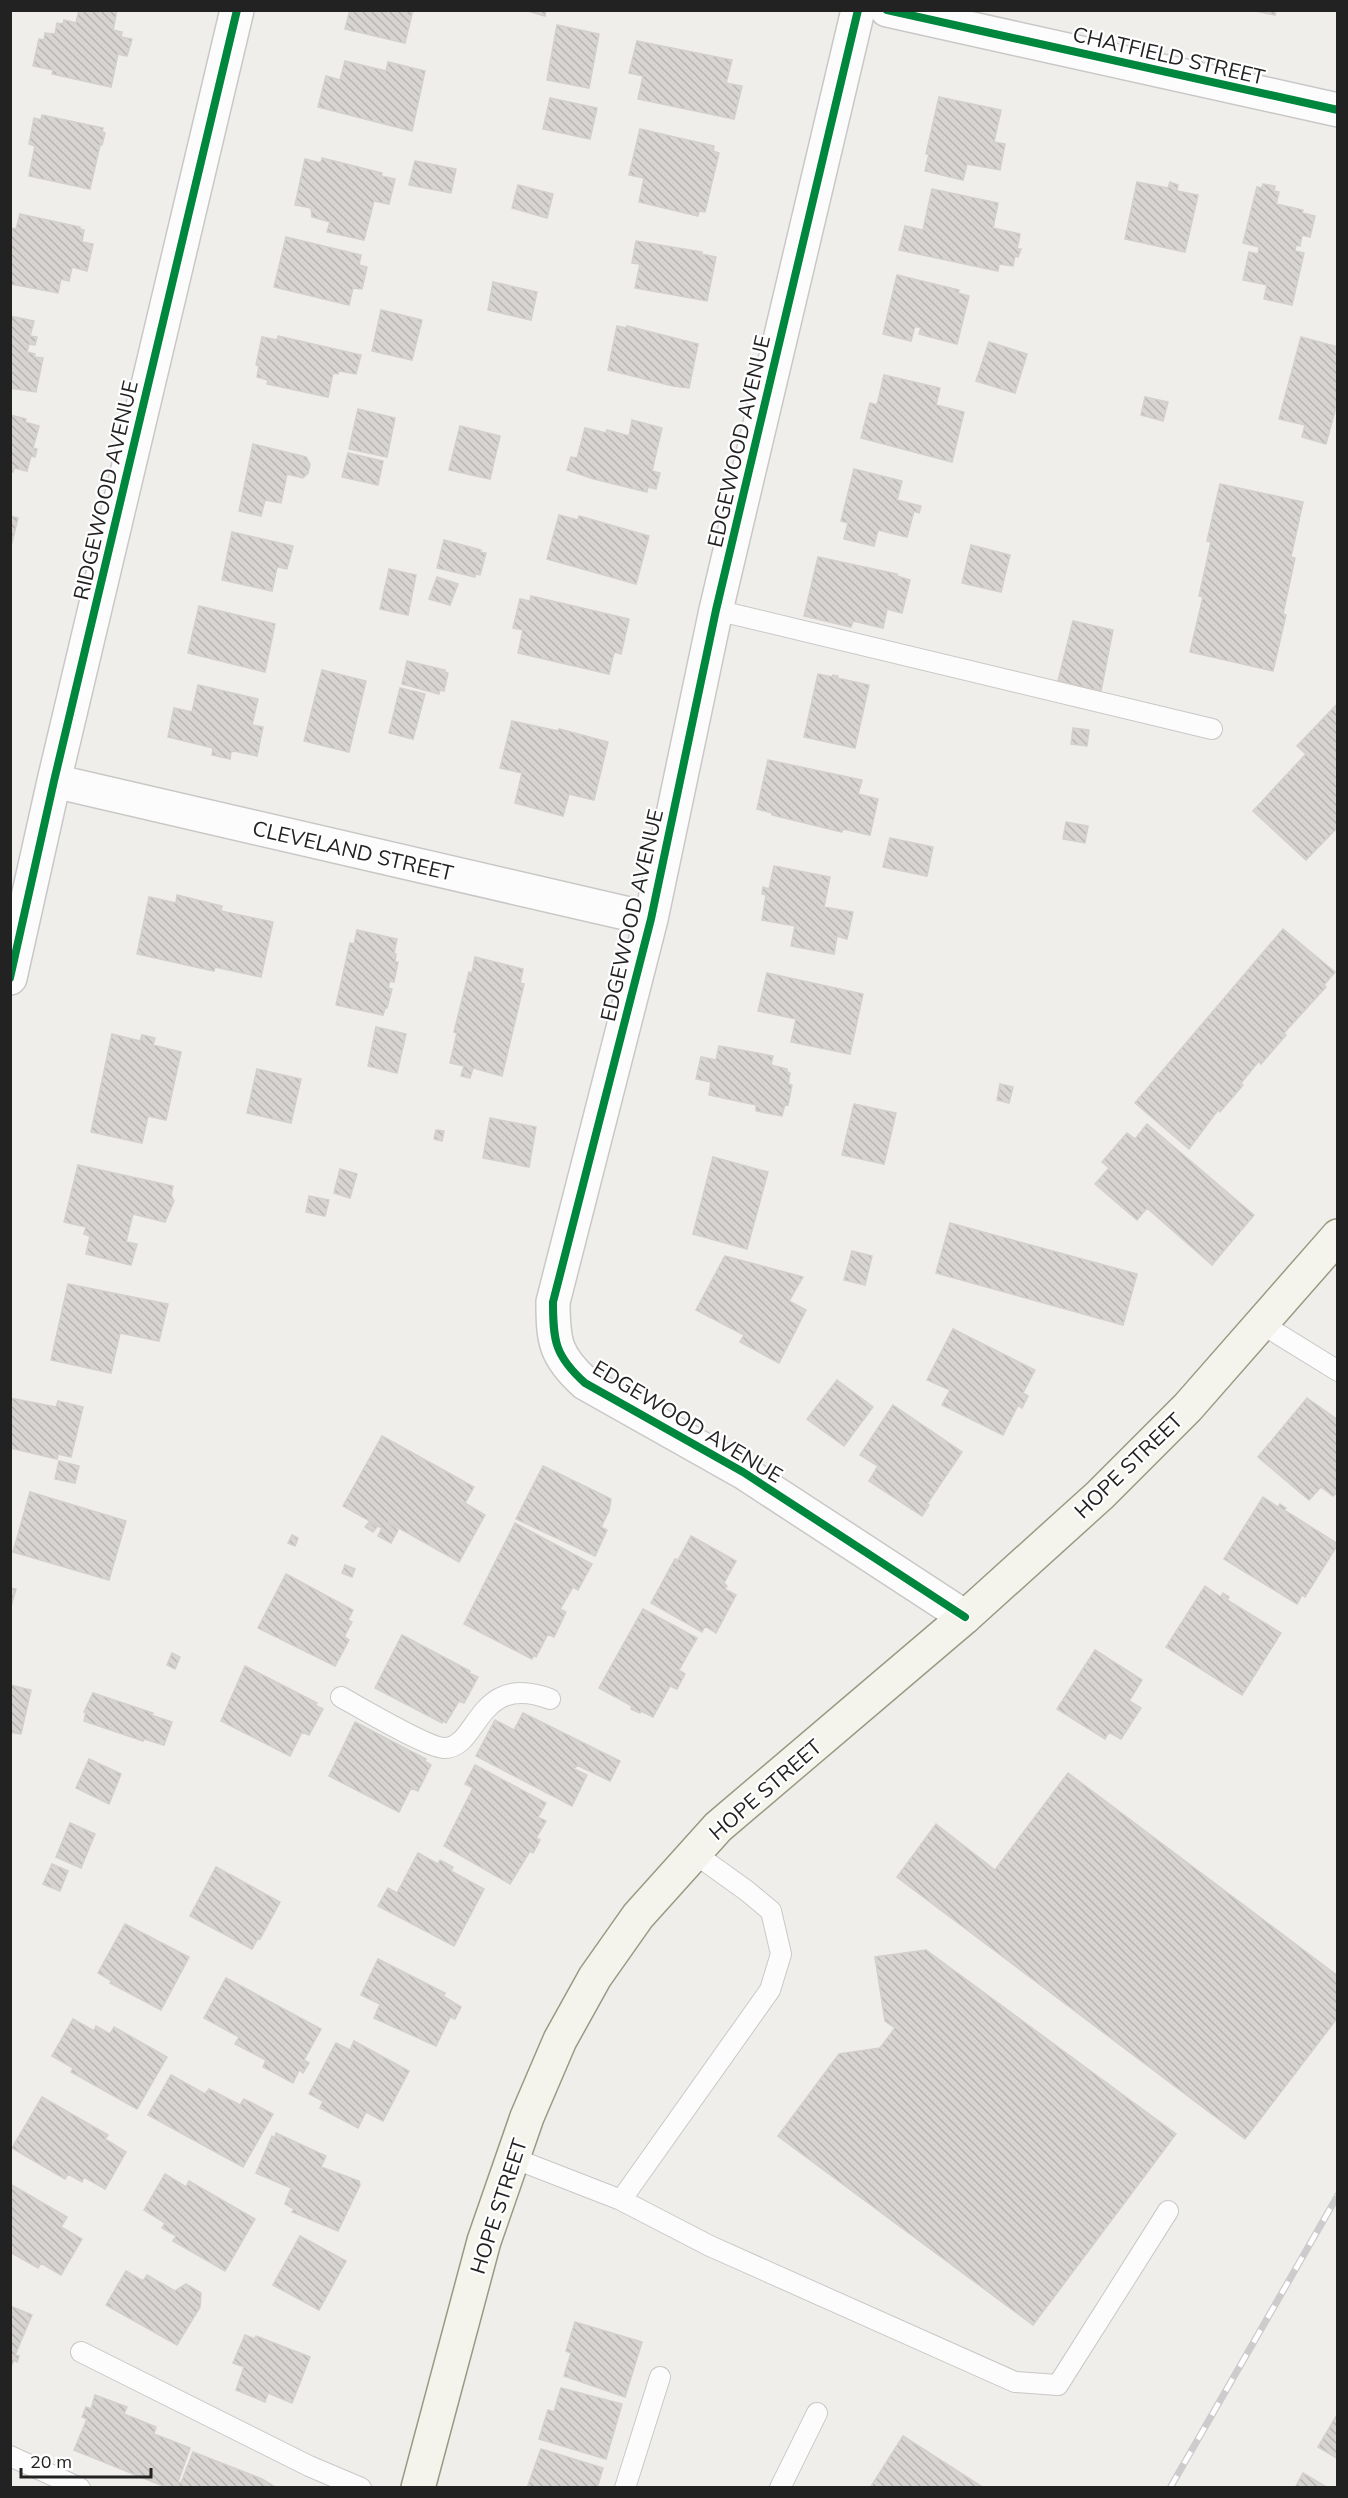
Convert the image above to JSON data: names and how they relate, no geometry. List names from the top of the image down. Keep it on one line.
{"streets":{"main road":["HOPE STREET"],"street":["CHATFIELD STREET","EDGEWOOD AVENUE","RIDGEWOOD AVENUE","CLEVELAND STREET"]},"crossings":[["EDGEWOOD AVENUE","CLEVELAND STREET"],["EDGEWOOD AVENUE","HOPE STREET"],["RIDGEWOOD AVENUE","CLEVELAND STREET"]],"scale_bar":"20 m"}
